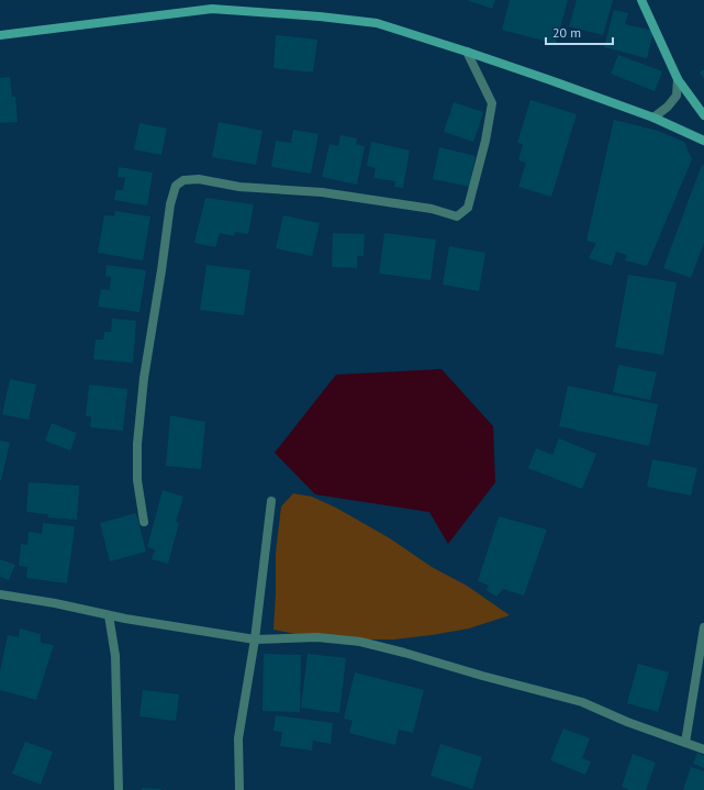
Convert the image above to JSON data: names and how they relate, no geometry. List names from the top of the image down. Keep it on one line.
{"scale_bar":"20 m"}
